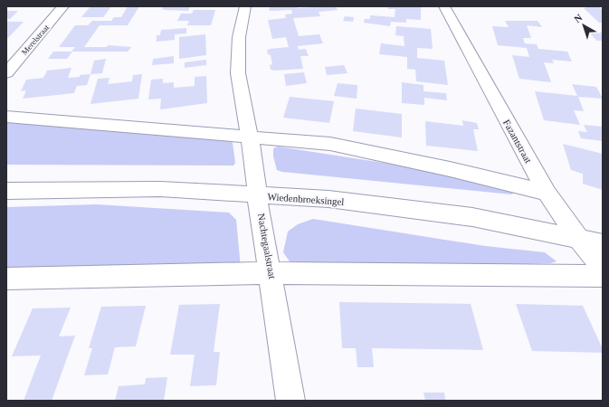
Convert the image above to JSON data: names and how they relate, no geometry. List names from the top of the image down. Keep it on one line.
{"streets":{"street":["Merelstraat","Fazantstraat","Wiedenbroeksingel","Nachtegaalstraat"]},"crossings":[["Fazantstraat","Wiedenbroeksingel"],["Wiedenbroeksingel","Nachtegaalstraat"]],"north":"top left"}
